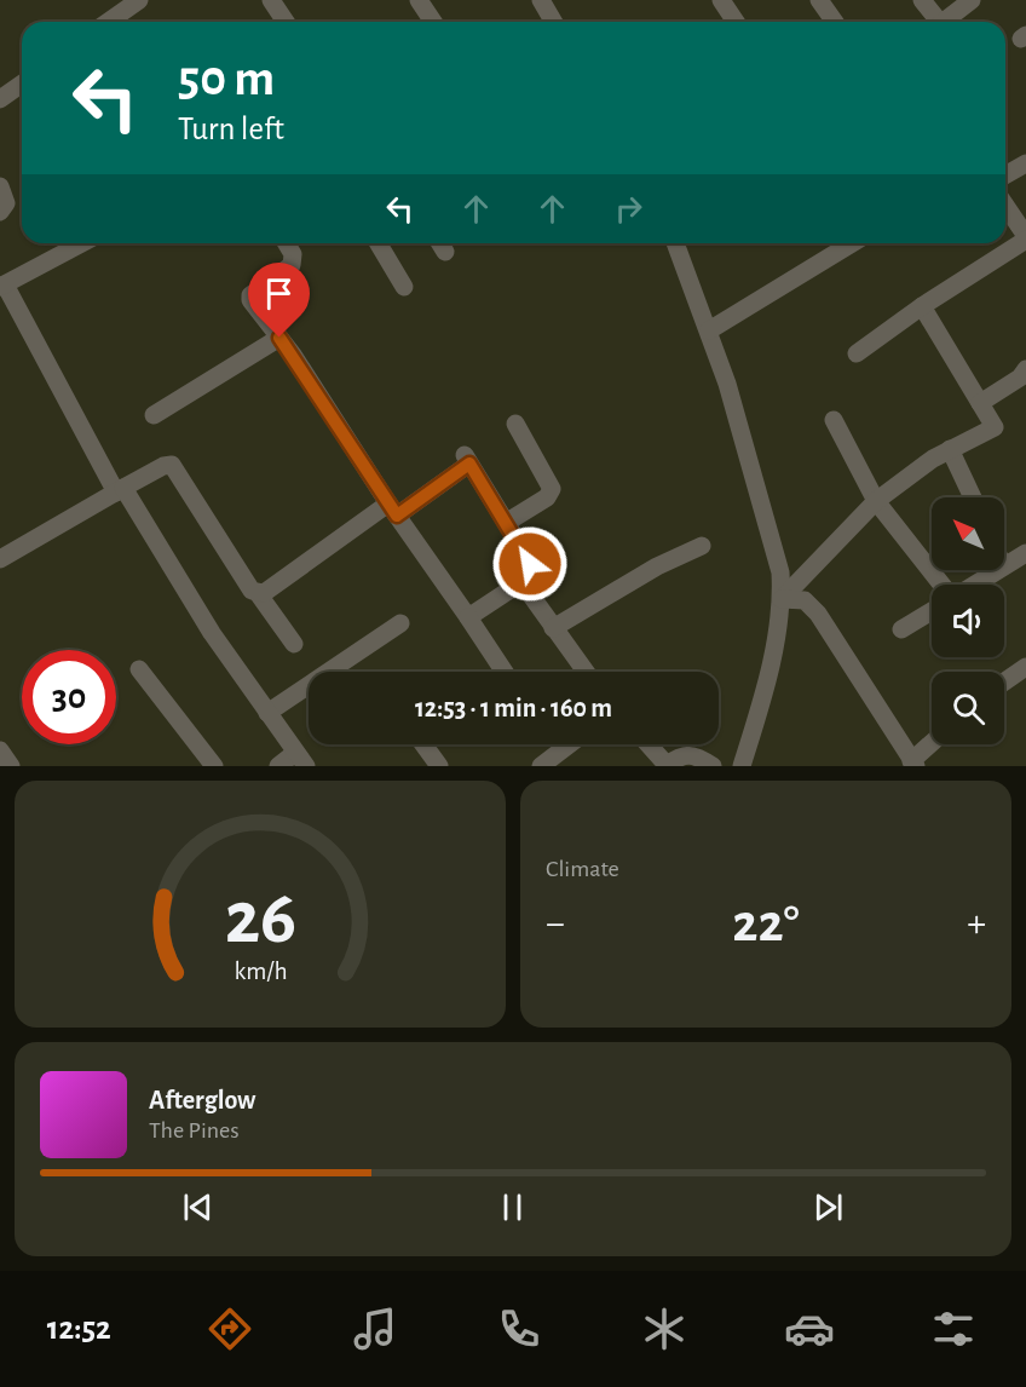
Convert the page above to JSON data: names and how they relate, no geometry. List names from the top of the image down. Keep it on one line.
{"north":"top left","page":{"turn":["50 m","Turn left"],"limit":"30","trip":"12:53 · 1 min · 160 m","tile":"Climate","heat":["−","22°","+"],"song":["Afterglow","The Pines"],"tabs":"12:52","gauge":["26","km/h"]}}
